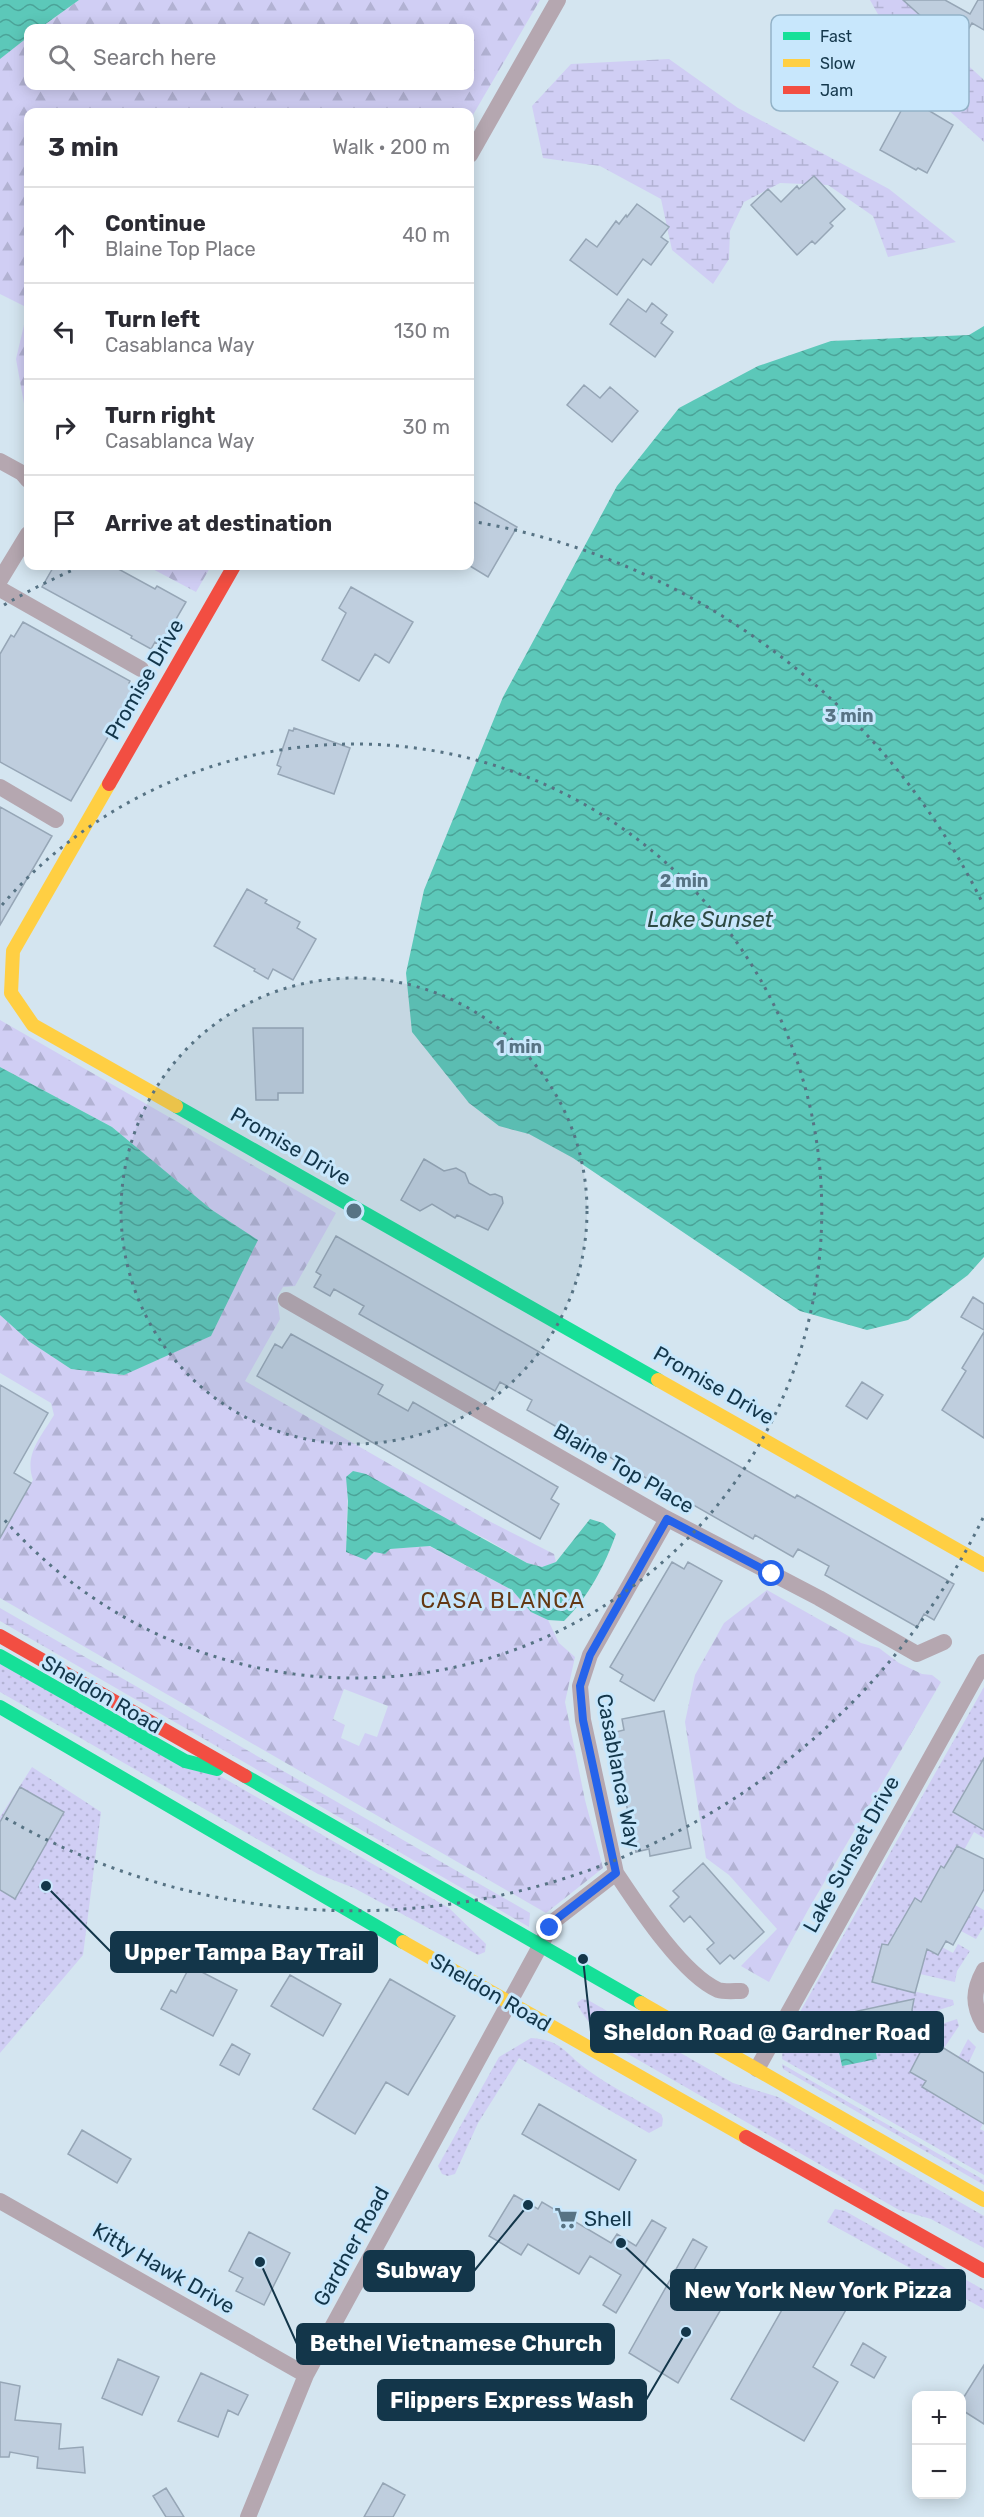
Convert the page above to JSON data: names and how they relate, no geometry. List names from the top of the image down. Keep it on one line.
{"streets":{"main road":["Promise Drive","Sheldon Road"],"street":["Blaine Top Place","Casablanca Way","Lake Sunset Drive","Gardner Road","Kitty Hawk Drive"]},"crossings":[["Blaine Top Place","Casablanca Way"],["Sheldon Road","Casablanca Way"],["Sheldon Road","Lake Sunset Drive"],["Sheldon Road","Gardner Road"],["Casablanca Way","Gardner Road"],["Gardner Road","Kitty Hawk Drive"]],"districts":["CASA BLANCA"],"water":["Lake Sunset"],"places":{"other":["Upper Tampa Bay Trail","Sheldon Road @ Gardner Road","Subway","New York New York Pizza","Bethel Vietnamese Church","Flippers Express Wash"],"supermarket":["Shell"]},"legend":["Fast","Slow","Jam"],"page":{"search":"Search here","heading":["3 min","Walk · 200 m"],"list":[["Continue","Blaine Top Place","40 m"],["Turn left","Casablanca Way","130 m"],["Turn right","Casablanca Way","30 m"],"Arrive at destination"],"map_buttons":["+","−"]},"rings":["3 min","2 min","1 min"]}
